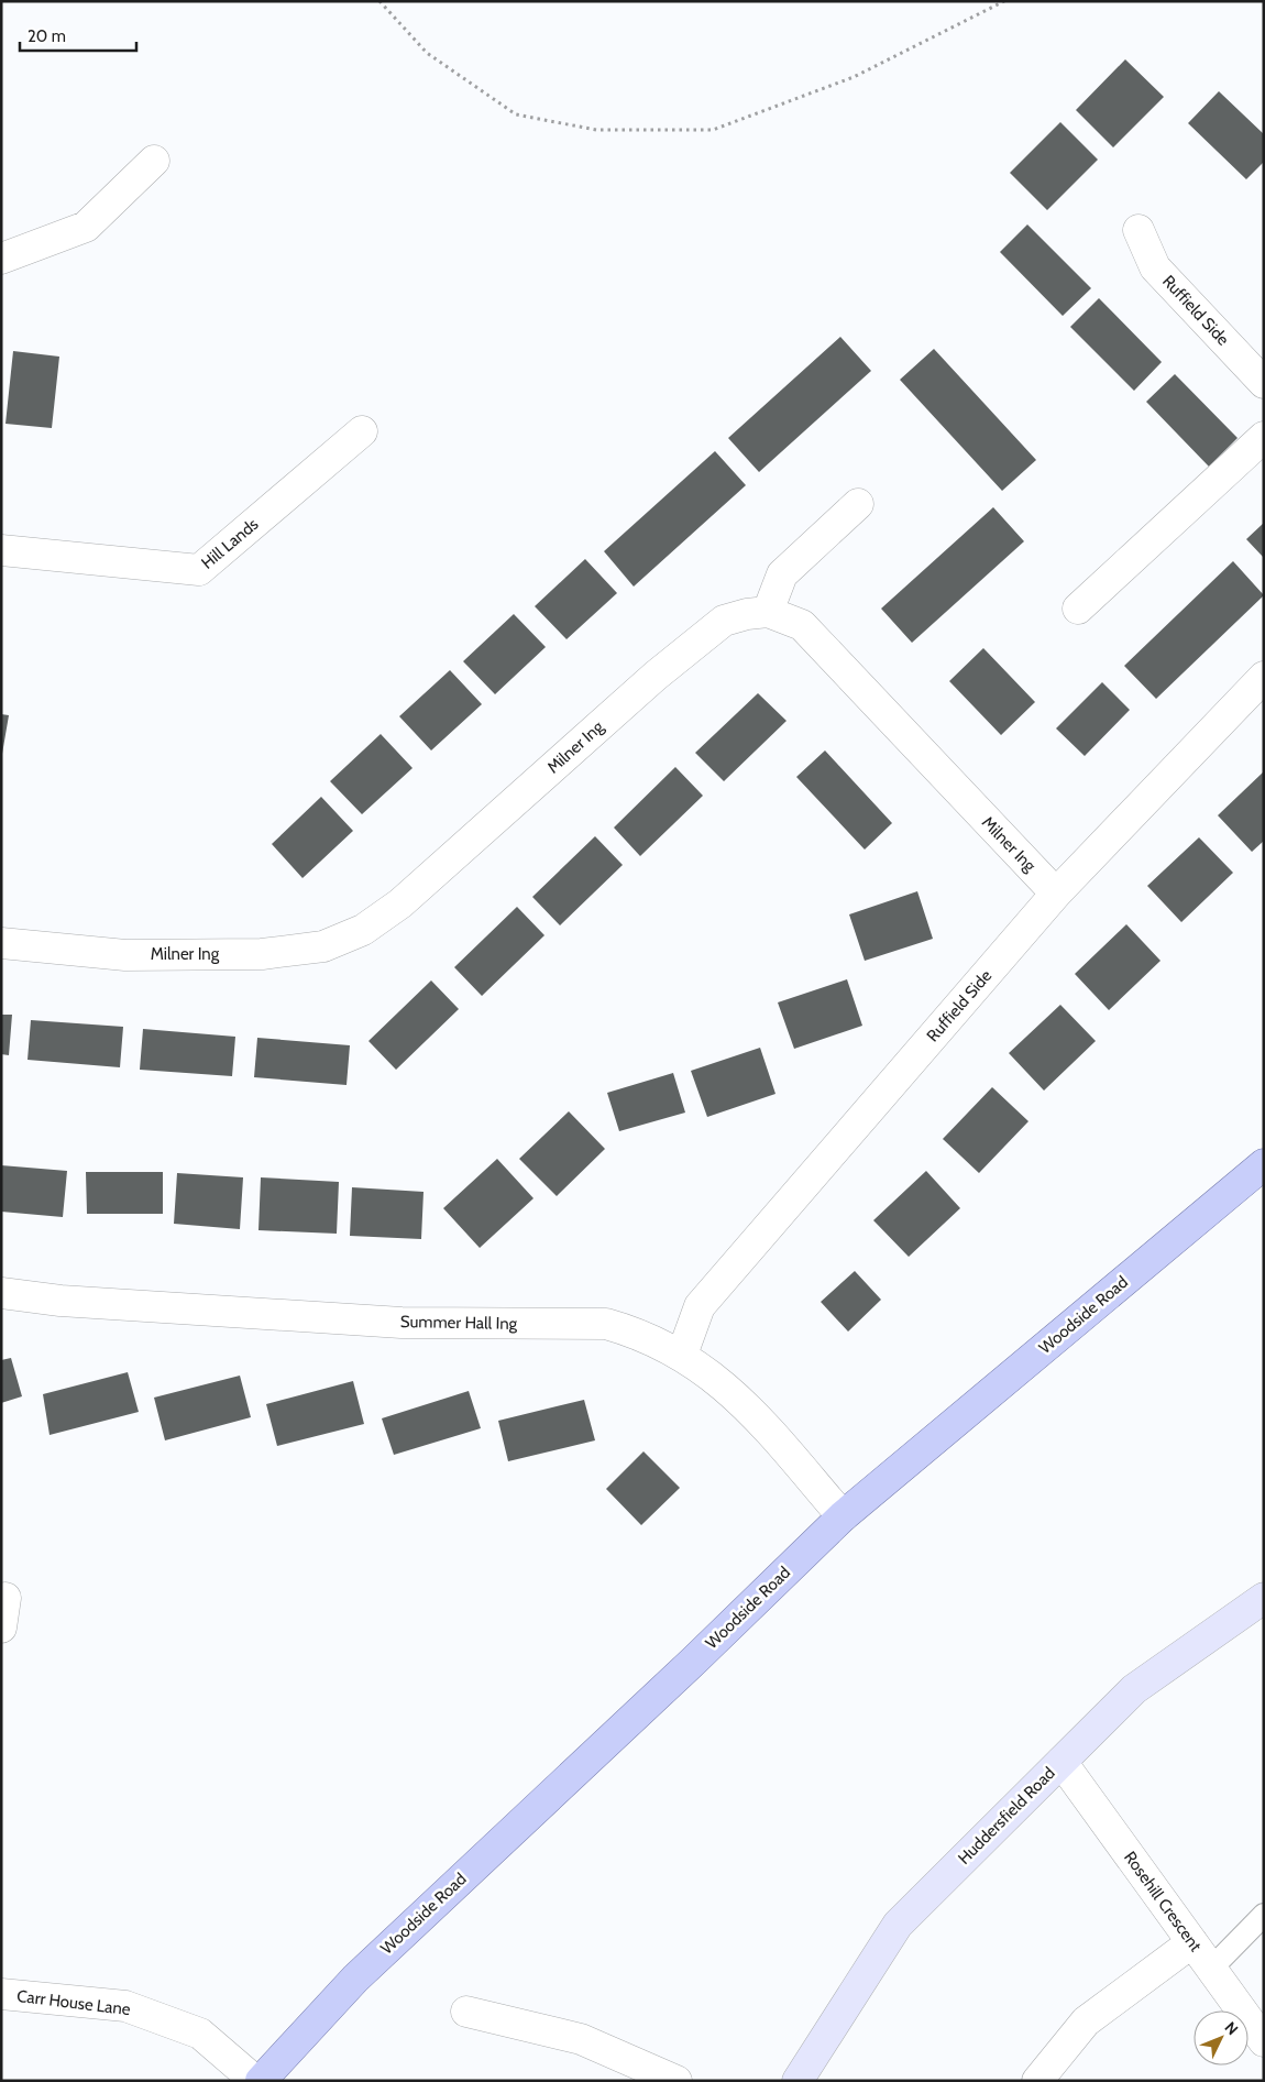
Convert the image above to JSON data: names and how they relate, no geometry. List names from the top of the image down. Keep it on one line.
{"streets":{"main road":["Woodside Road","Huddersfield Road"],"street":["Ruffield Side","Hill Lands","Milner Ing","Summer Hall Ing","Rosehill Crescent","Carr House Lane"]},"crossings":[["Ruffield Side","Milner Ing"],["Ruffield Side","Summer Hall Ing"],["Woodside Road","Summer Hall Ing"],["Huddersfield Road","Rosehill Crescent"]],"scale_bar":"20 m","north":"top right"}
